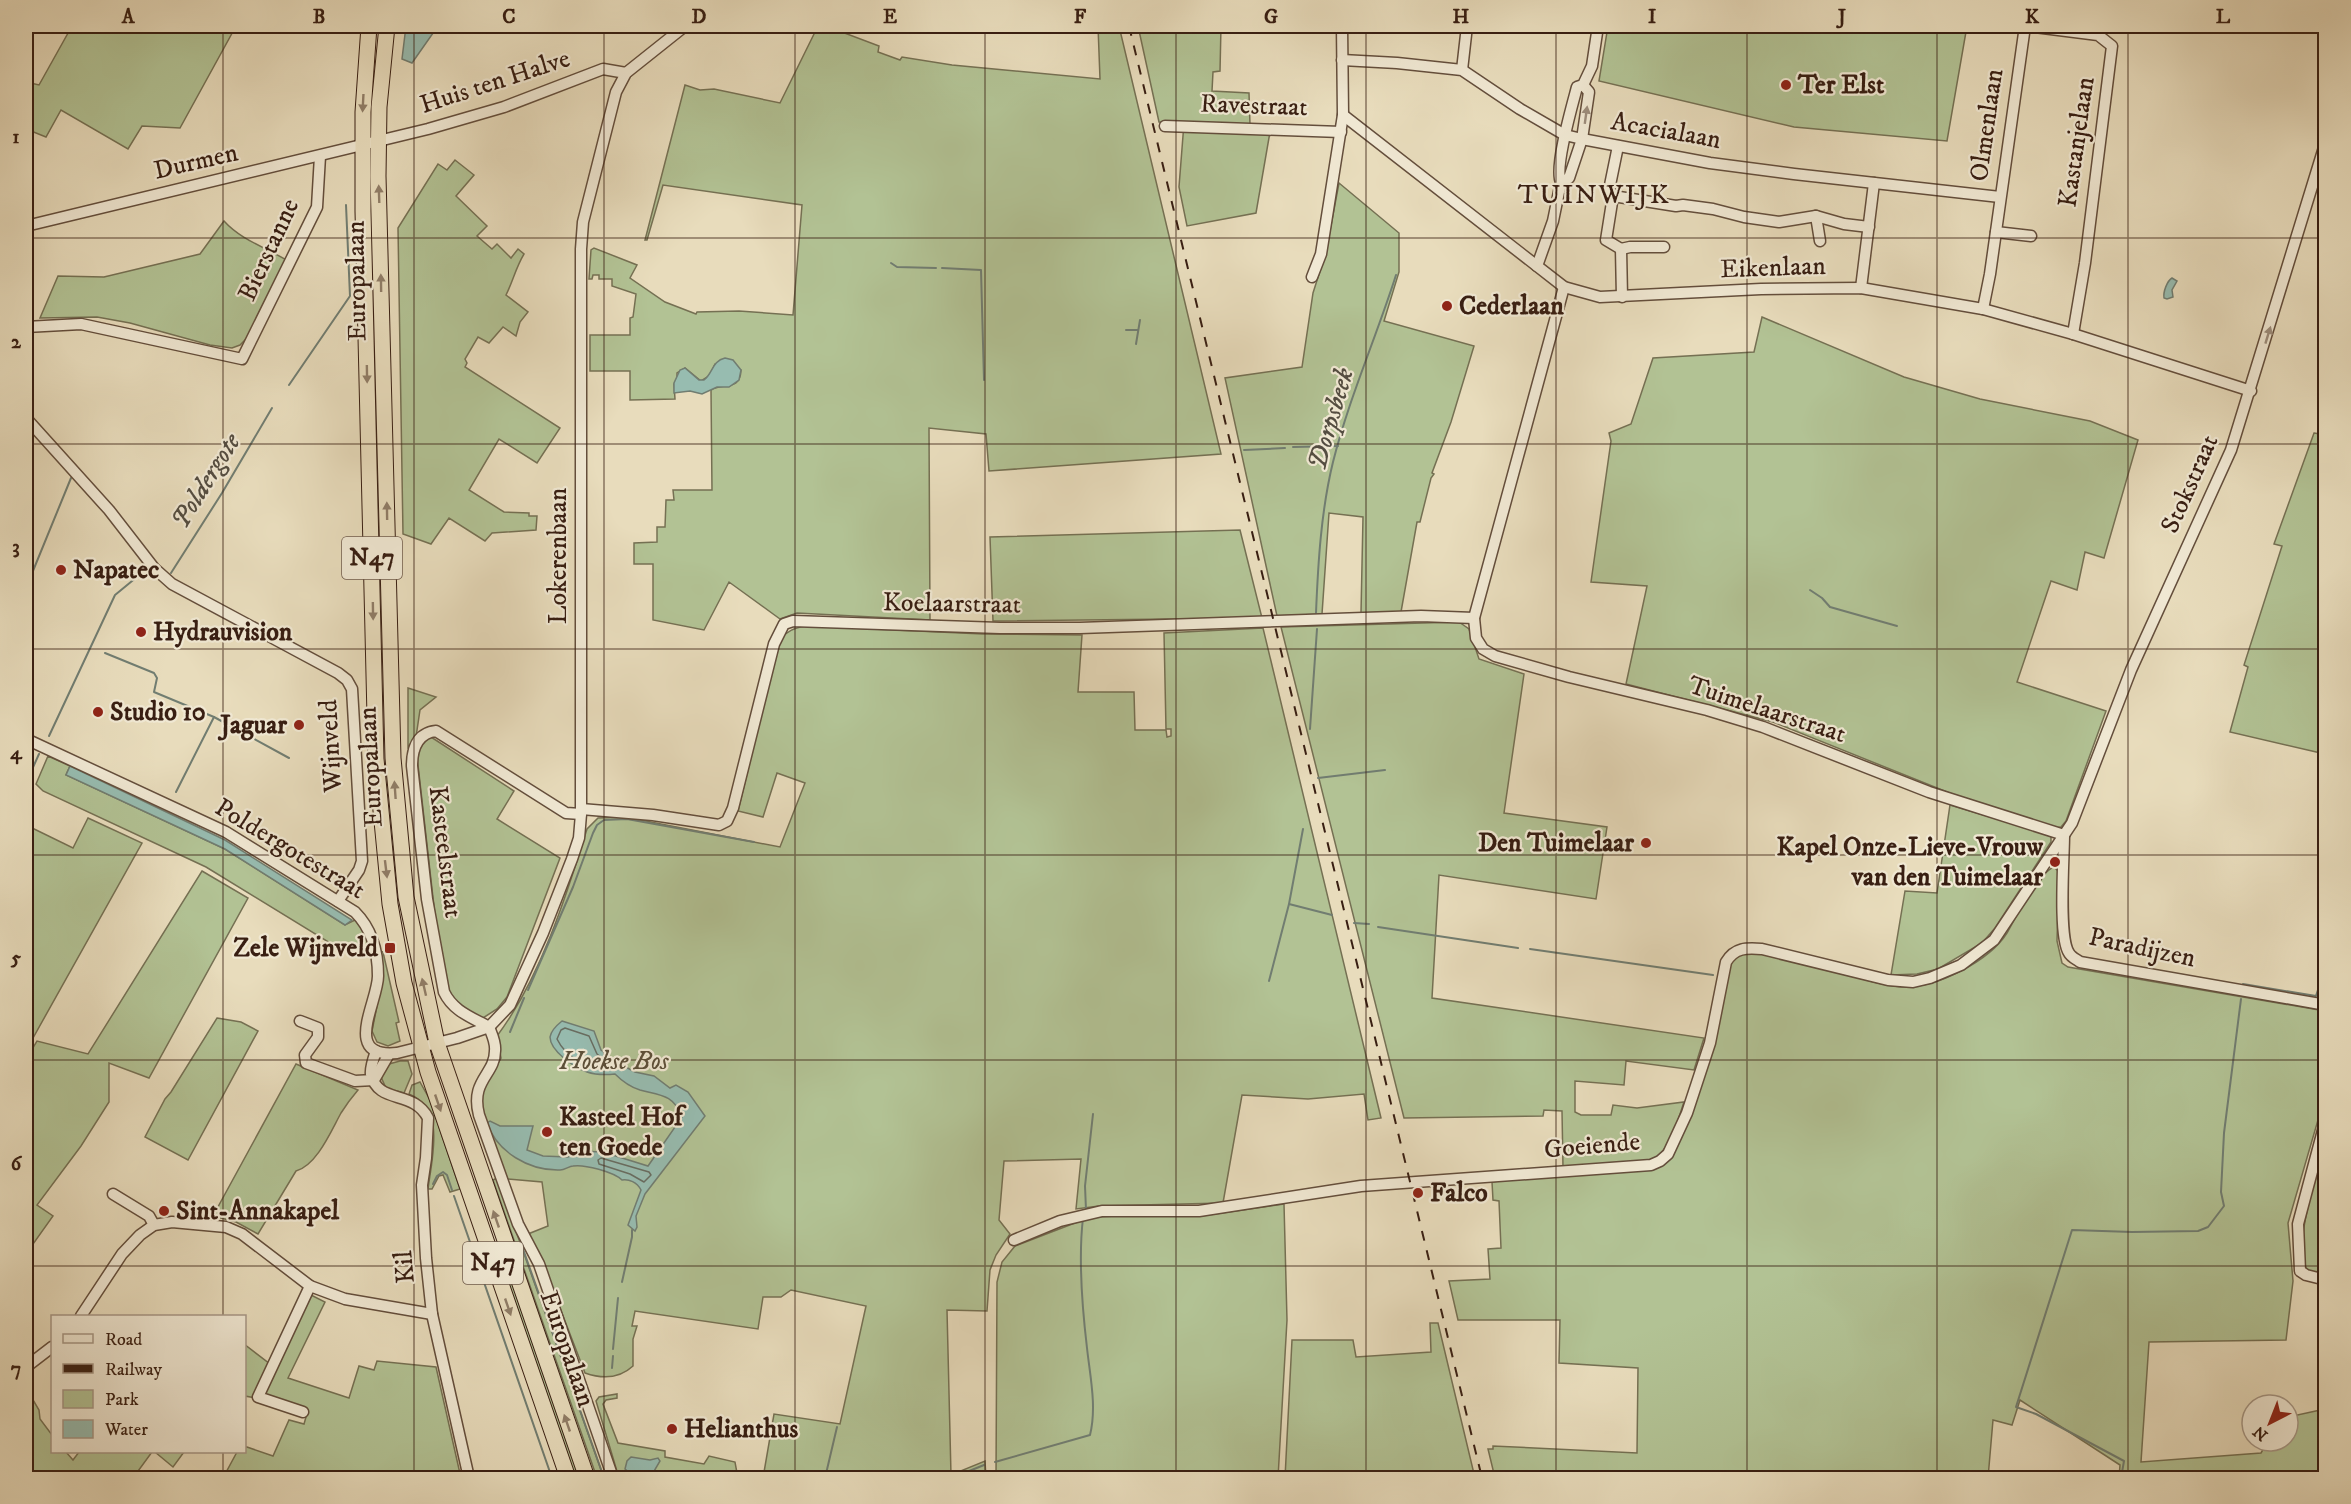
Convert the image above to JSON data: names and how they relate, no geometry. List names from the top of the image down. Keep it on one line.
{"streets":{"highway":["Europalaan","N47"],"street":["Huis ten Halve","Ravestraat","Olmenlaan","Acacialaan","Kastanjelaan","Durmen","Bierstanne","Eikenlaan","Stokstraat","Lokerenbaan","Koelaarstraat","Tuimelaarstraat","Wijnveld","Poldergotestraat","Kasteelstraat","Paradijzen","Goeiende","Kil"]},"crossings":[["Huis ten Halve","Durmen"],["Huis ten Halve","Europalaan"],["Huis ten Halve","Lokerenbaan"],["Ravestraat","Acacialaan"],["Ravestraat","Eikenlaan"],["Olmenlaan","Acacialaan"],["Olmenlaan","Kastanjelaan"],["Olmenlaan","Eikenlaan"],["Kastanjelaan","Eikenlaan"],["Durmen","Bierstanne"],["Durmen","Europalaan"],["Eikenlaan","Stokstraat"],["Europalaan","Lokerenbaan"],["Stokstraat","Tuimelaarstraat"],["Stokstraat","Paradijzen"],["Stokstraat","Goeiende"],["Lokerenbaan","Koelaarstraat"],["Lokerenbaan","Kasteelstraat"],["Koelaarstraat","Tuimelaarstraat"],["Koelaarstraat","Kasteelstraat"],["Tuimelaarstraat","Paradijzen"],["Tuimelaarstraat","Goeiende"],["Wijnveld","Poldergotestraat"],["Paradijzen","Goeiende"]],"one_way":["Stokstraat"],"districts":["TUINWIJK"],"water":["Dorpsbeek","Poldergote"],"parks":["Hoekse Bos"],"places":{"other":["Ter Elst","Cederlaan","Napatec","Hydrauvision","Studio 10","Jaguar","Den Tuimelaar","Kapel Onze-Lieve-Vrouw van den Tuimelaar","Kasteel Hof ten Goede","Falco","Sint-Annakapel","Helianthus"],"transit":["Zele Wijnveld"]},"legend":["Road","Railway","Park","Water"],"north":"bottom left","grid":{"columns":["A","B","C","D","E","F","G","H","I","J","K","L"],"rows":["1","2","3","4","5","6","7"]}}
